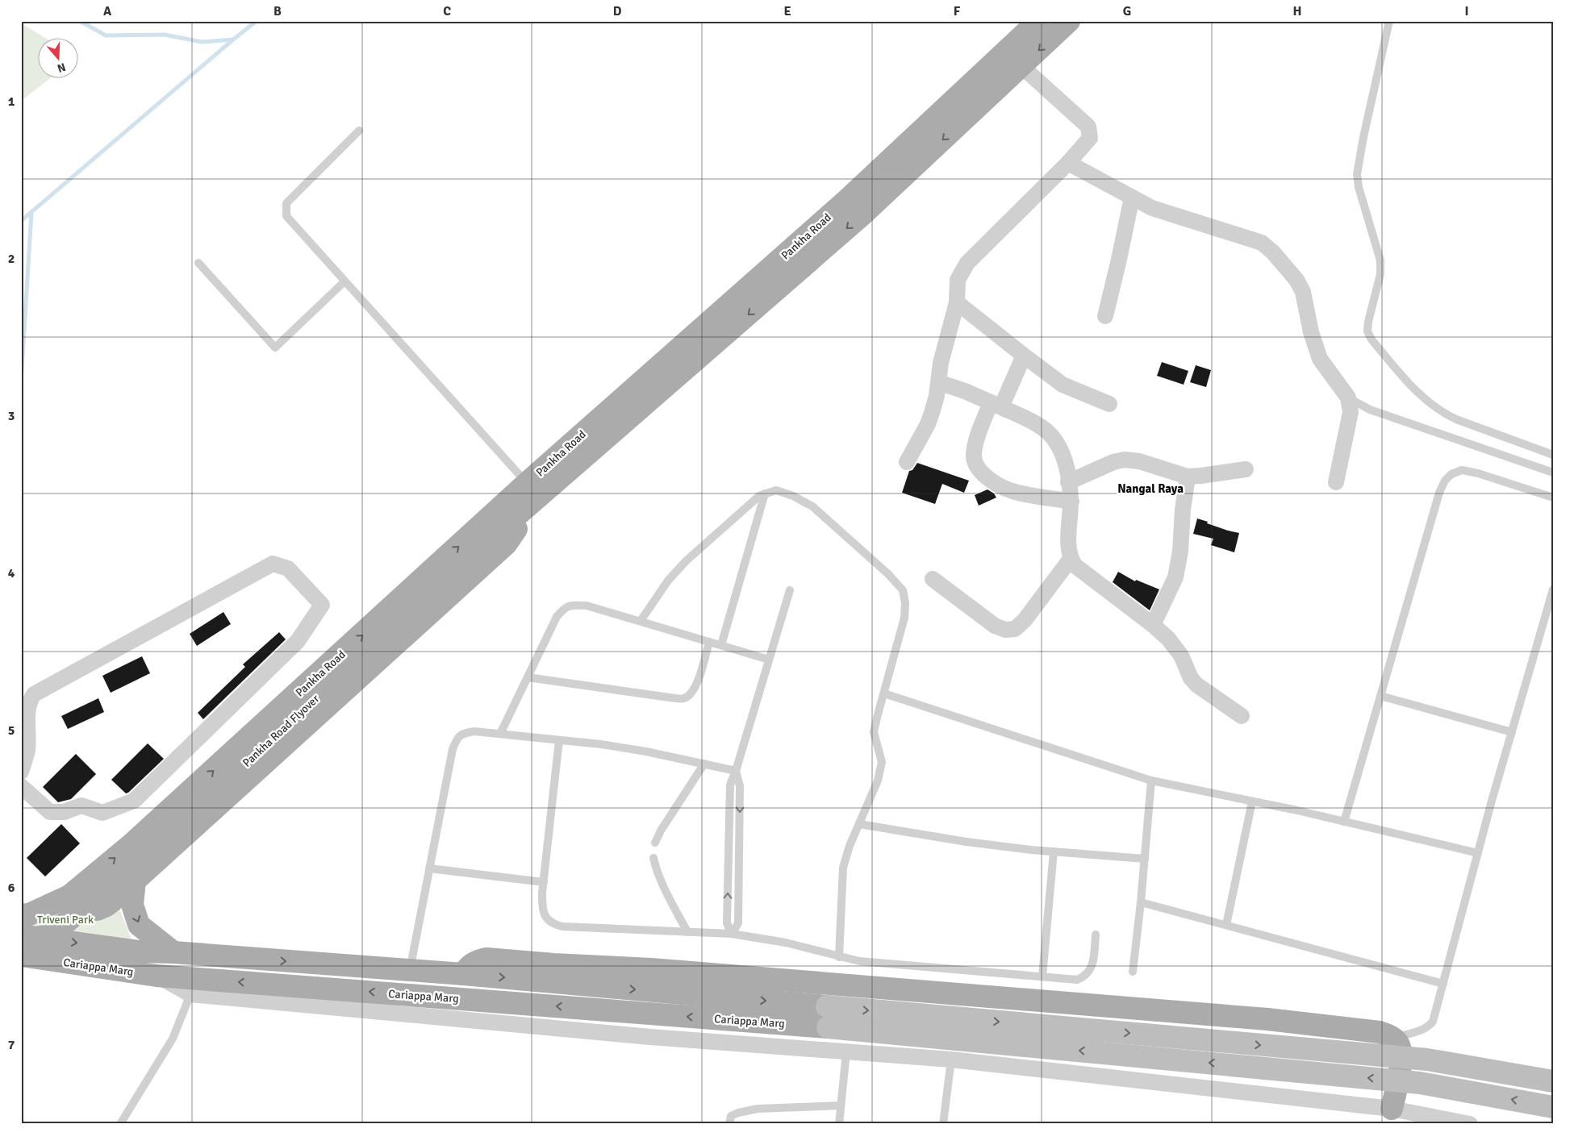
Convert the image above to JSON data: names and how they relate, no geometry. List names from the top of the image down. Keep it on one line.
{"streets":{"main road":["Pankha Road","Pankha Road Flyover","Cariappa Marg"]},"crossings":[["Pankha Road","Pankha Road Flyover"]],"districts":["Nangal Raya"],"parks":["Triveni Park"],"north":"bottom","grid":{"columns":["A","B","C","D","E","F","G","H","I"],"rows":["1","2","3","4","5","6","7"]}}
